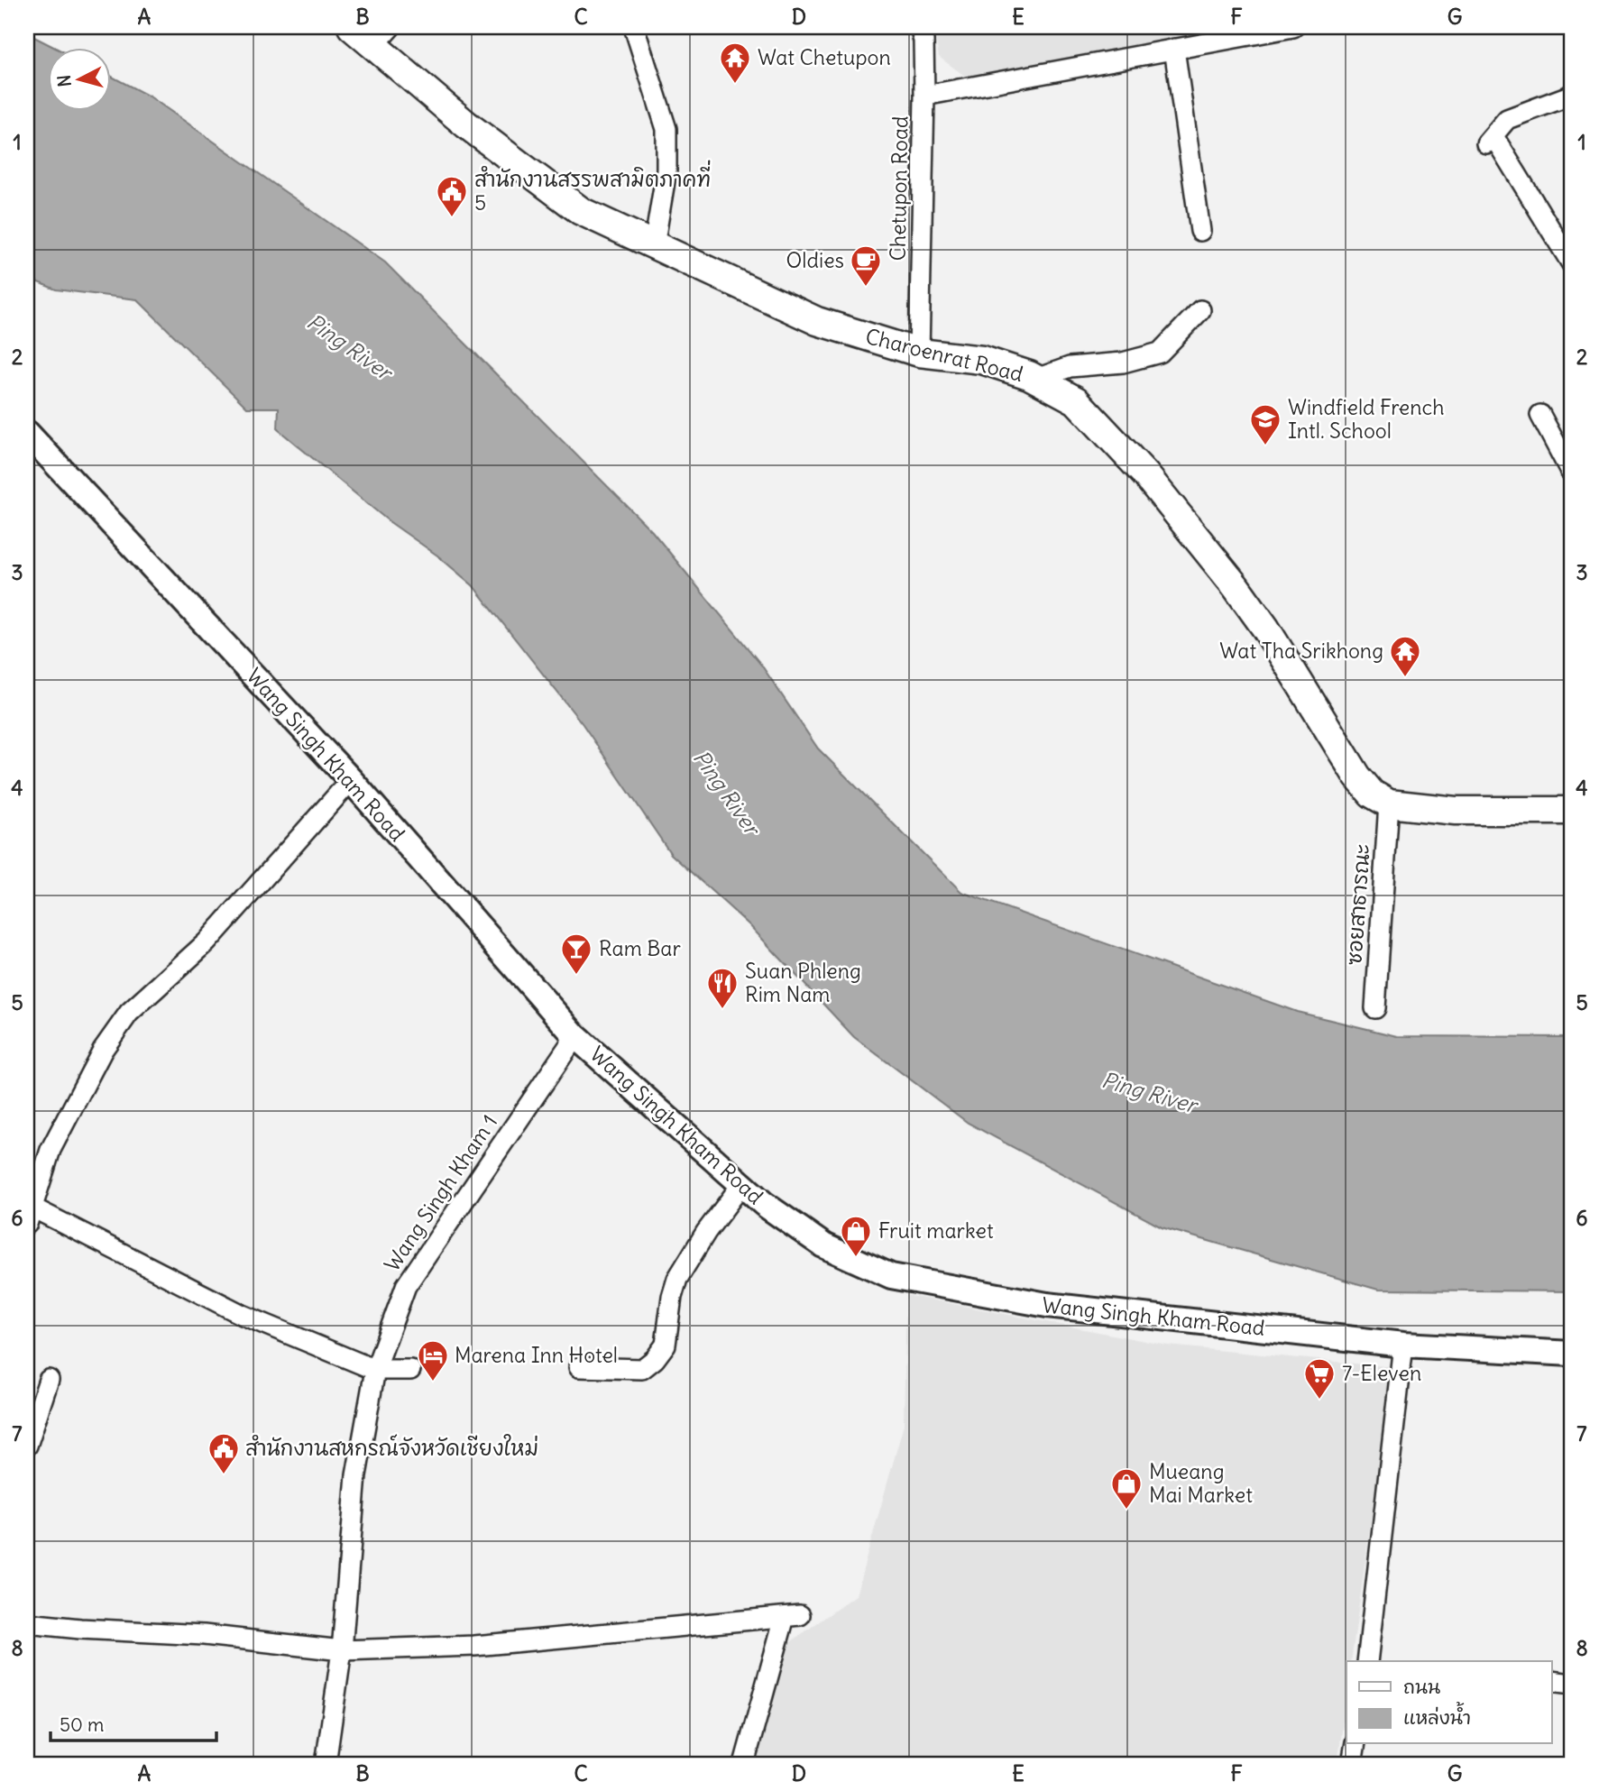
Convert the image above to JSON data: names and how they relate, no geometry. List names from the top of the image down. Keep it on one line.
{"streets":{"main road":["Charoenrat Road"],"street":["Chetupon Road","Wang Singh Kham Road","ซอยสาธารณะ","Wang Singh Kham 1"]},"crossings":[["Chetupon Road","Charoenrat Road"],["Charoenrat Road","ซอยสาธารณะ"],["Wang Singh Kham Road","Wang Singh Kham 1"]],"water":["Ping River"],"places":{"temple":["Wat Chetupon","Wat Tha Srikhong"],"public building":["สำนักงานสรรพสามิตภาคที่ 5","สำนักงานสหกรณ์จังหวัดเชียงใหม่"],"cafe":["Oldies"],"school or university":["Windfield French Intl. School"],"bar":["Ram Bar"],"restaurant":["Suan Phleng Rim Nam"],"shop":["Fruit market","Mueang Mai Market"],"hotel":["Marena Inn Hotel"],"supermarket":["7-Eleven"]},"legend":["ถนน","แหล่งน้ำ"],"scale_bar":"50 m","north":"left","grid":{"columns":["A","B","C","D","E","F","G"],"rows":["1","2","3","4","5","6","7","8"]}}
